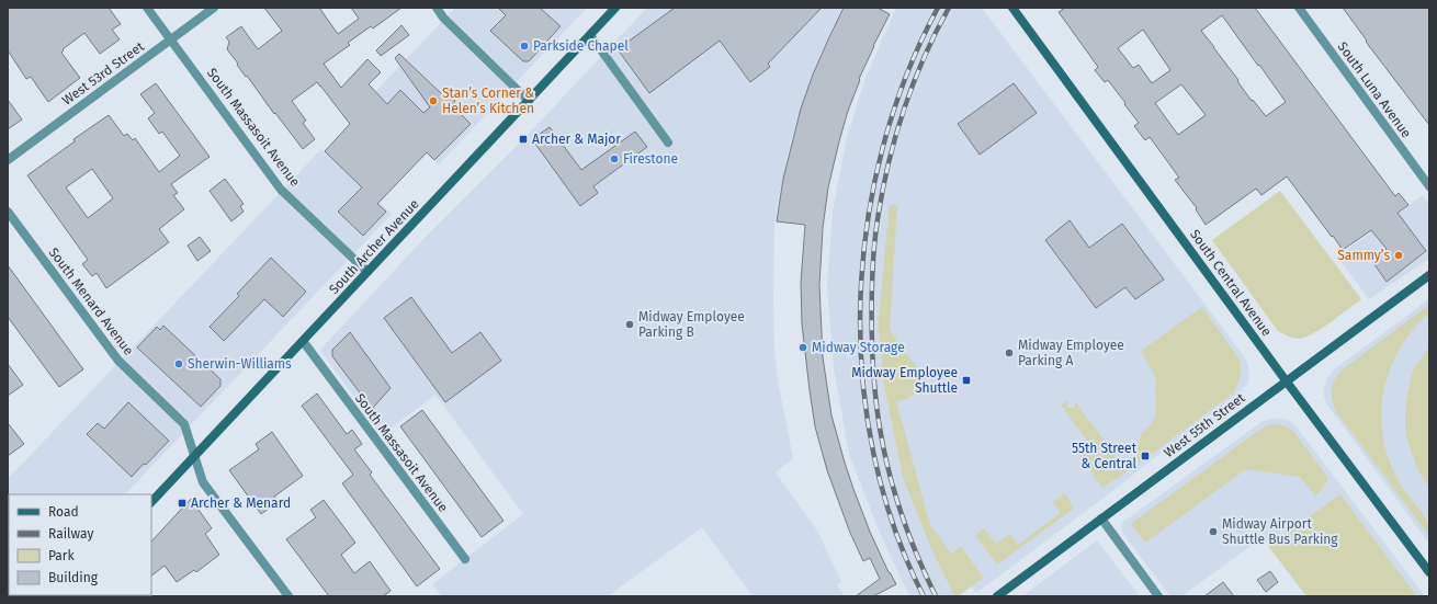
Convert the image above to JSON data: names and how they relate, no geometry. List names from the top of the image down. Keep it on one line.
{"streets":{"main road":["South Archer Avenue","South Central Avenue","West 55th Street"],"street":["West 53rd Street","South Luna Avenue","South Massasoit Avenue","South Menard Avenue"]},"crossings":[["West 53rd Street","South Massasoit Avenue"],["South Massasoit Avenue","South Archer Avenue"],["South Archer Avenue","South Menard Avenue"],["South Central Avenue","West 55th Street"]],"places":{"other":["Parkside Chapel","Stan’s Corner & Helen’s Kitchen","Firestone","Sammy’s","Midway Employee Parking B","Midway Storage","Midway Employee Parking A","Sherwin-Williams","Midway Airport Shuttle Bus Parking"],"transit":["Archer & Major","Midway Employee Shuttle","55th Street & Central","Archer & Menard"]},"legend":["Road","Railway","Park","Building"]}
